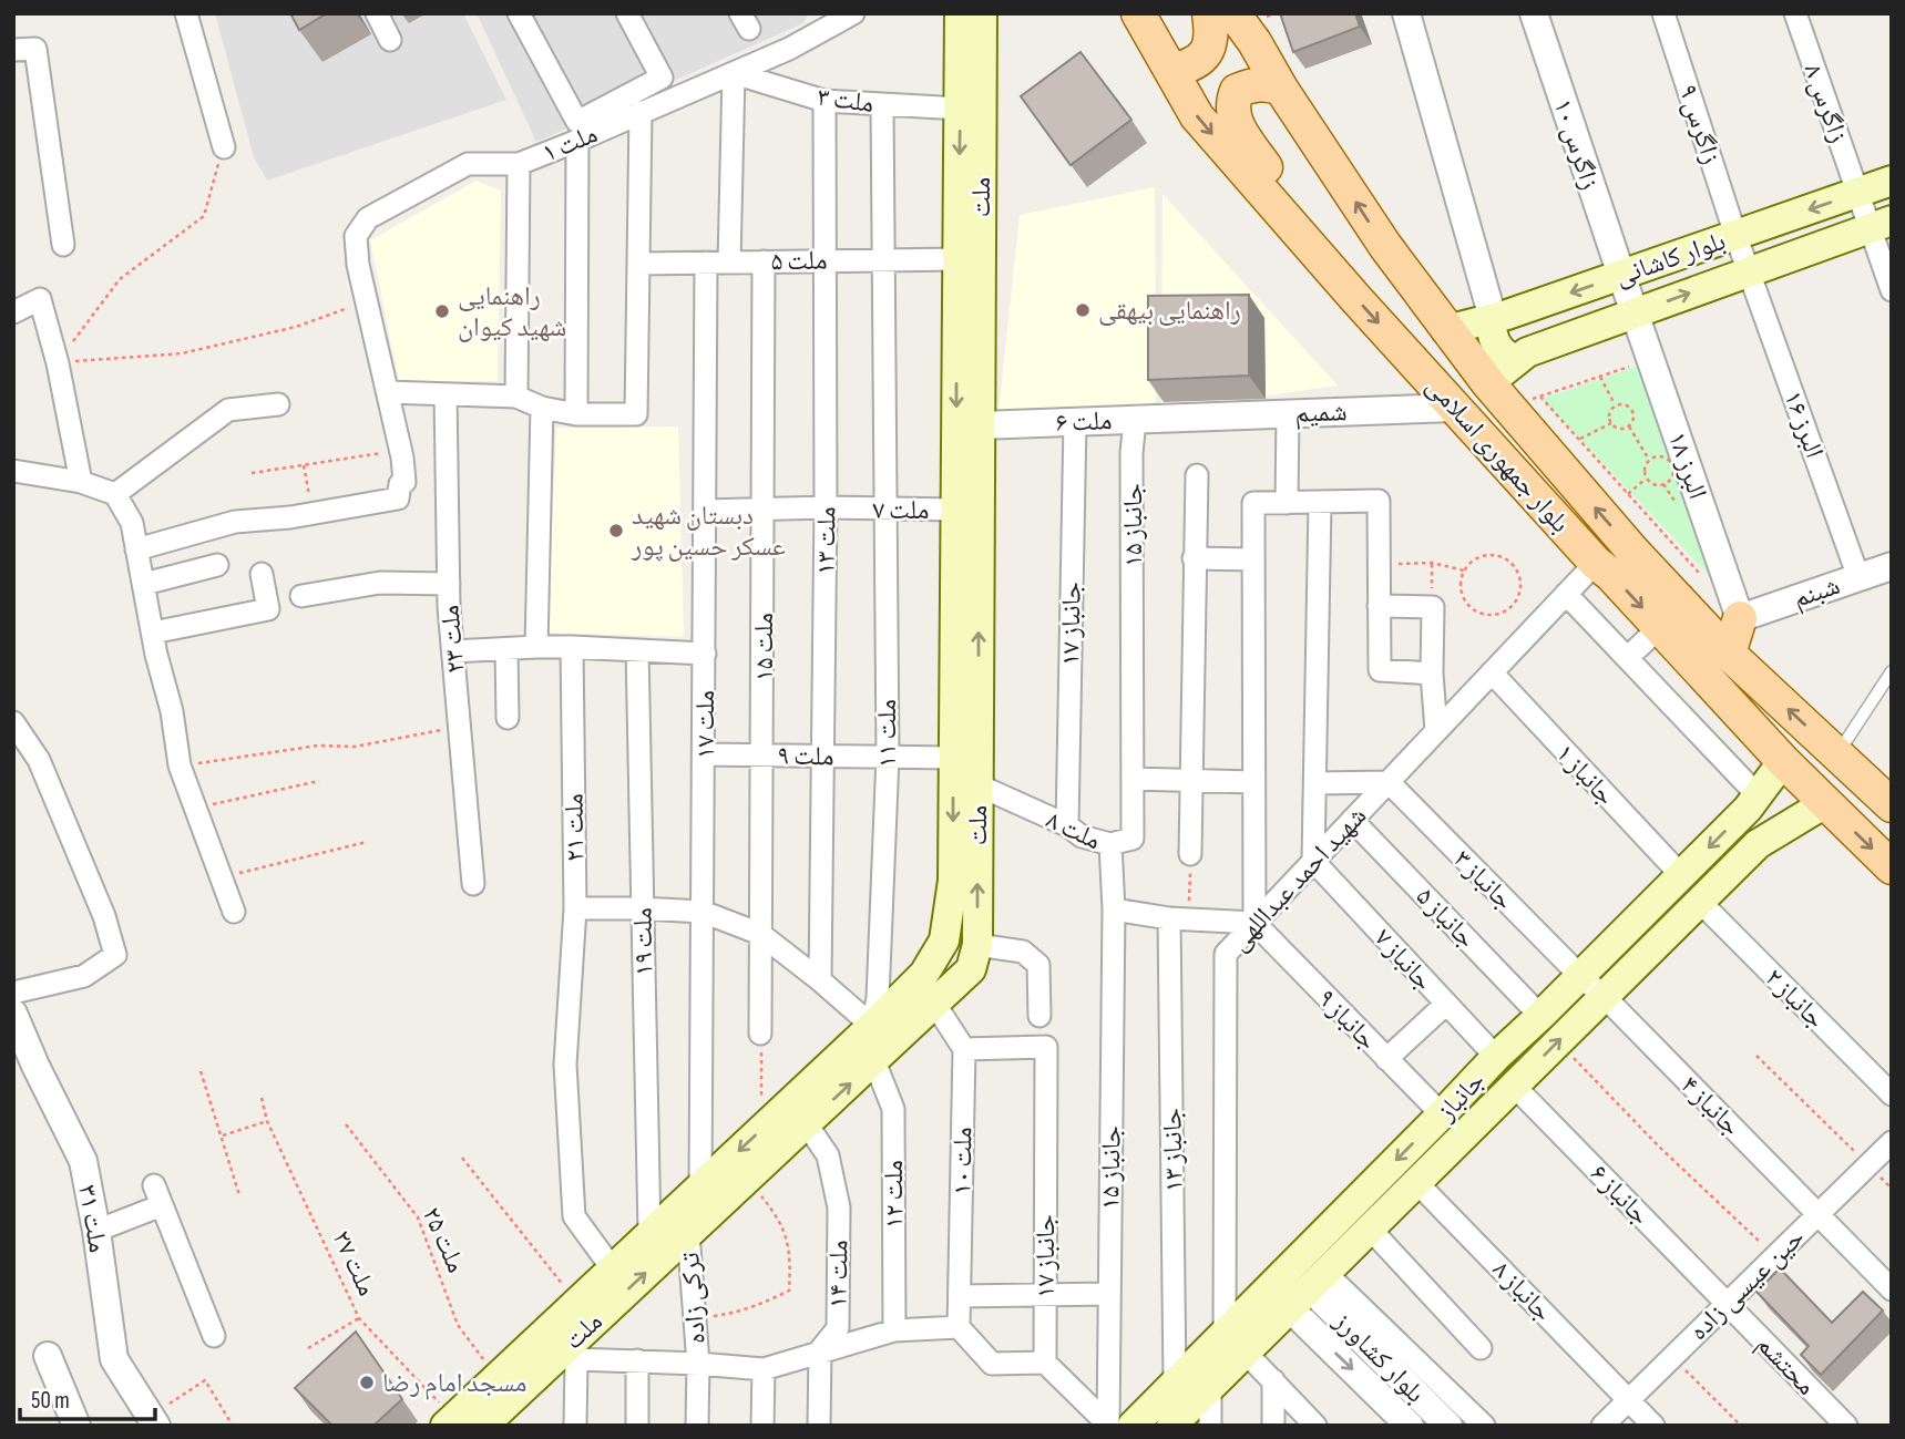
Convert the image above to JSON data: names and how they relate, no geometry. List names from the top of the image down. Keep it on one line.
{"streets":{"main road":["ملت","بلوار کاشانی","بلوار جمهوری اسلامی","جانباز"],"street":["ملت ۳","زاگرس ۸","زاگرس ۹","ملت ۱","زاگرس ۱۰","ملت ۵","شمیم","ملت ۶","البرز ۱۶","البرز ۱۸","ملت ۷","جانباز ۱۵","ملت ۱۳","شبنم","جانباز ۱۷","ملت ۲۳","ملت ۱۵","ملت ۱۷","ملت ۱۱","ملت ۹","جانباز ۱","ملت ۲۱","ملت ۸","شهید احمد عبداللهی","جانباز ۳","جانباز ۵","ملت ۱۹","جانباز ۷","جانباز ۲","جانباز ۹","جانباز ۴","جانباز ۱۳","ملت ۱۰","ملت ۱۲","جانباز ۶","ملت ۳۱","ملت ۱۴","حین عیسی زاده","جانباز ۸","ترکی زاده","بلوار کشاورز","محتشم"],"path":["ملت ۲۵","ملت ۲۷"]},"crossings":[["ملت ۳","ملت ۱"],["ملت ۳","ملت"],["ملت ۳","ملت ۱۳"],["ملت ۳","ملت ۱۱"],["زاگرس ۸","بلوار کاشانی"],["زاگرس ۹","بلوار کاشانی"],["زاگرس ۹","البرز ۱۶"],["زاگرس ۱۰","بلوار کاشانی"],["زاگرس ۱۰","البرز ۱۸"],["ملت","ملت ۵"],["ملت","ملت ۶"],["ملت","ملت ۷"],["ملت","ملت ۱۷"],["ملت","ملت ۱۱"],["ملت","ملت ۹"],["ملت","ملت ۲۱"],["ملت","ملت ۸"],["ملت","ملت ۱۹"],["ملت","ملت ۱۲"],["ملت","ملت ۲۵"],["ملت","ملت ۲۷"],["ملت","ملت ۱۴"],["ملت","ترکی زاده"],["بلوار کاشانی","البرز ۱۶"],["بلوار کاشانی","بلوار جمهوری اسلامی"],["بلوار کاشانی","البرز ۱۸"],["ملت ۵","ملت ۱۳"],["ملت ۵","ملت ۱۵"],["ملت ۵","ملت ۱۷"],["ملت ۵","ملت ۱۱"],["شمیم","ملت ۶"],["شمیم","بلوار جمهوری اسلامی"],["ملت ۶","جانباز ۱۵"],["ملت ۶","جانباز ۱۷"],["البرز ۱۶","شبنم"],["بلوار جمهوری اسلامی","شهید احمد عبداللهی"],["بلوار جمهوری اسلامی","جانباز"],["البرز ۱۸","شبنم"],["ملت ۷","ملت ۱۳"],["ملت ۷","ملت ۱۵"],["ملت ۷","ملت ۱۷"],["ملت ۷","ملت ۱۱"],["جانباز ۱۵","ملت ۸"],["ملت ۱۳","ملت ۹"],["جانباز ۱۷","ملت ۸"],["جانباز ۱۷","ملت ۱۰"],["ملت ۱۵","ملت ۹"],["ملت ۱۷","ملت ۹"],["ملت ۱۱","ملت ۹"],["ملت ۱۱","ملت ۱۲"],["جانباز ۱","شهید احمد عبداللهی"],["جانباز ۱","جانباز"],["شهید احمد عبداللهی","جانباز ۳"],["شهید احمد عبداللهی","جانباز ۵"],["شهید احمد عبداللهی","جانباز ۷"],["شهید احمد عبداللهی","جانباز ۹"],["شهید احمد عبداللهی","جانباز"],["جانباز ۳","جانباز"],["جانباز ۳","جانباز ۴"],["جانباز ۵","جانباز"],["جانباز ۷","جانباز"],["جانباز ۲","جانباز"],["جانباز ۹","جانباز"],["جانباز","جانباز ۴"],["جانباز","جانباز ۱۳"],["جانباز","جانباز ۶"],["جانباز","جانباز ۸"],["جانباز","بلوار کشاورز"],["جانباز ۴","حین عیسی زاده"],["جانباز ۶","حین عیسی زاده"],["جانباز ۶","محتشم"],["حین عیسی زاده","جانباز ۸"],["حین عیسی زاده","محتشم"]],"places":["راهنمایی بیهقی","راهنمایی شهید کیوان","دبستان شهید عسکر حسین پور","مسجد امام رضا"],"scale_bar":"50 m"}
